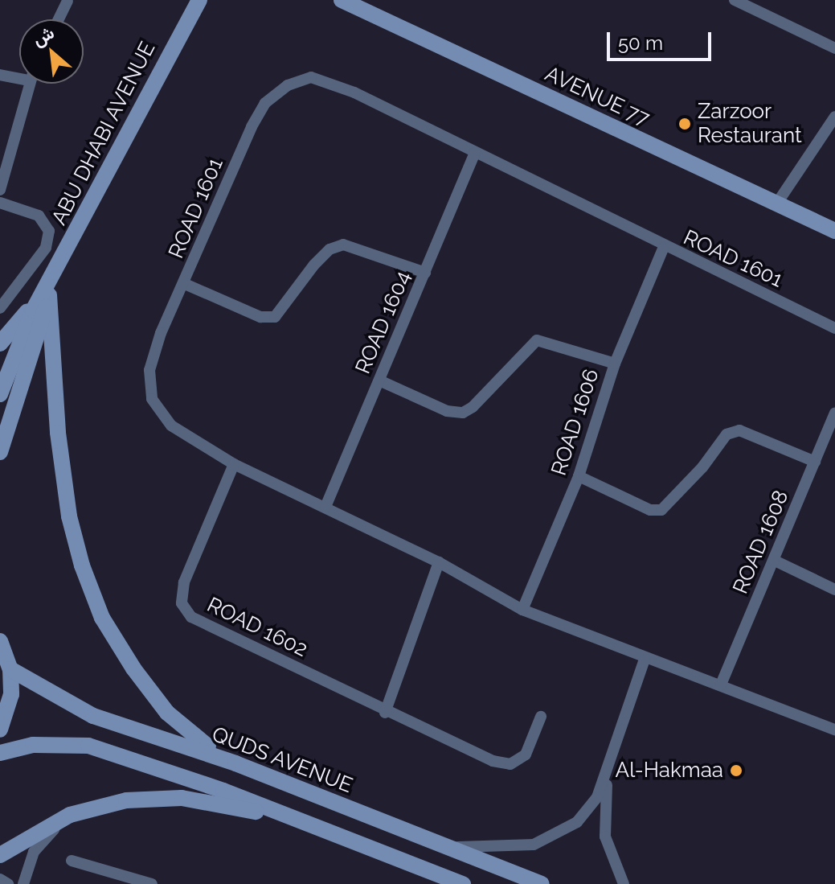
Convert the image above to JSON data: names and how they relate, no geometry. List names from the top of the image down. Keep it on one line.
{"streets":{"main road":["AVENUE 77","ABU DHABI AVENUE","QUDS AVENUE"],"street":["ROAD 1601","ROAD 1604","ROAD 1606","ROAD 1608","ROAD 1602"]},"crossings":[["ROAD 1601","ROAD 1604"],["ROAD 1601","ROAD 1606"],["ROAD 1601","ROAD 1608"],["ROAD 1601","ROAD 1602"]],"places":["Zarzoor Restaurant","Al-Hakmaa"],"scale_bar":"50 m","north":"top left"}
